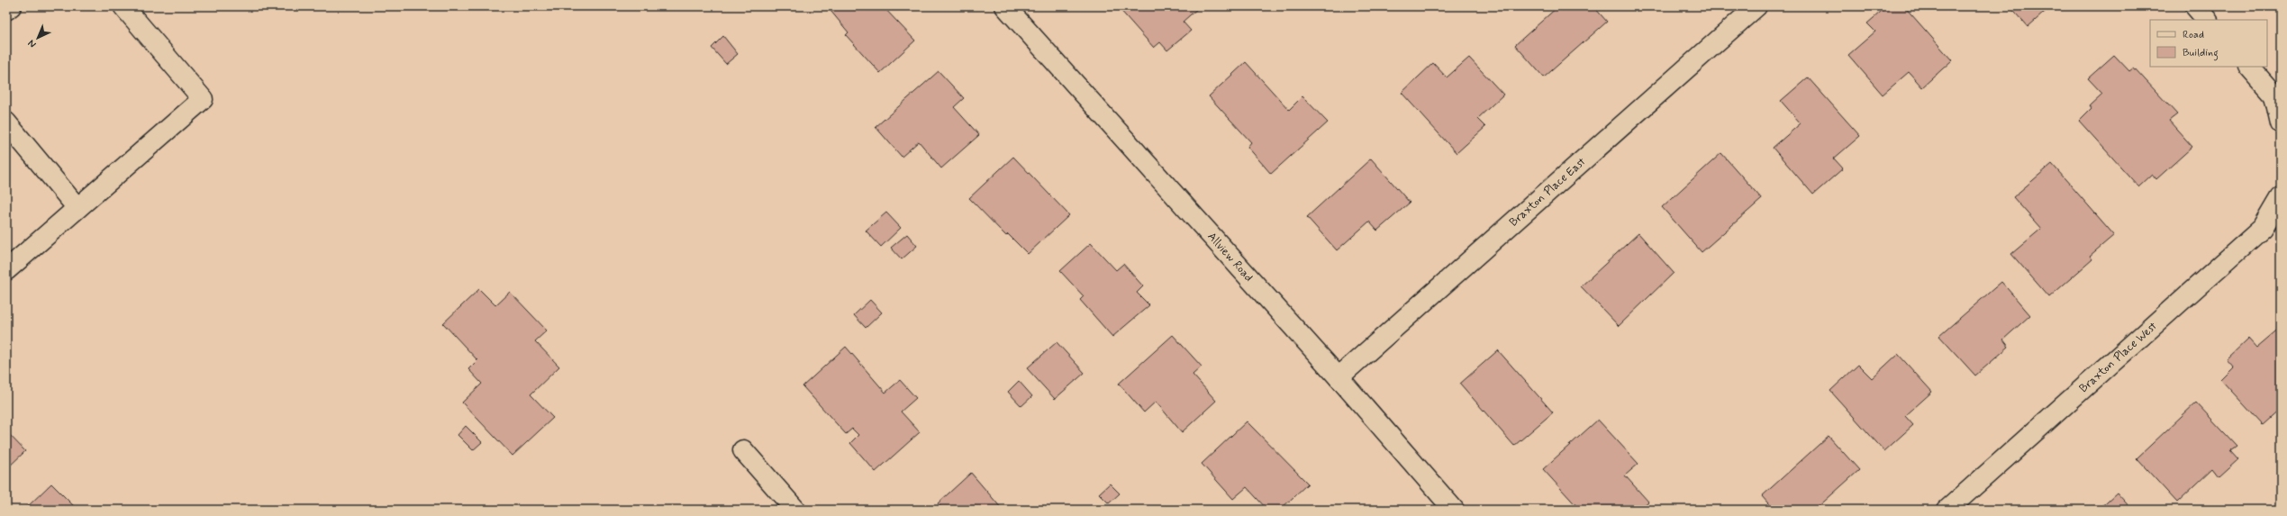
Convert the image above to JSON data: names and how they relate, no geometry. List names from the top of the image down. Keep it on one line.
{"streets":{"street":["Braxton Place East","Allview Road","Braxton Place West"]},"crossings":[["Braxton Place East","Allview Road"]],"legend":["Road","Building"],"north":"bottom left"}
